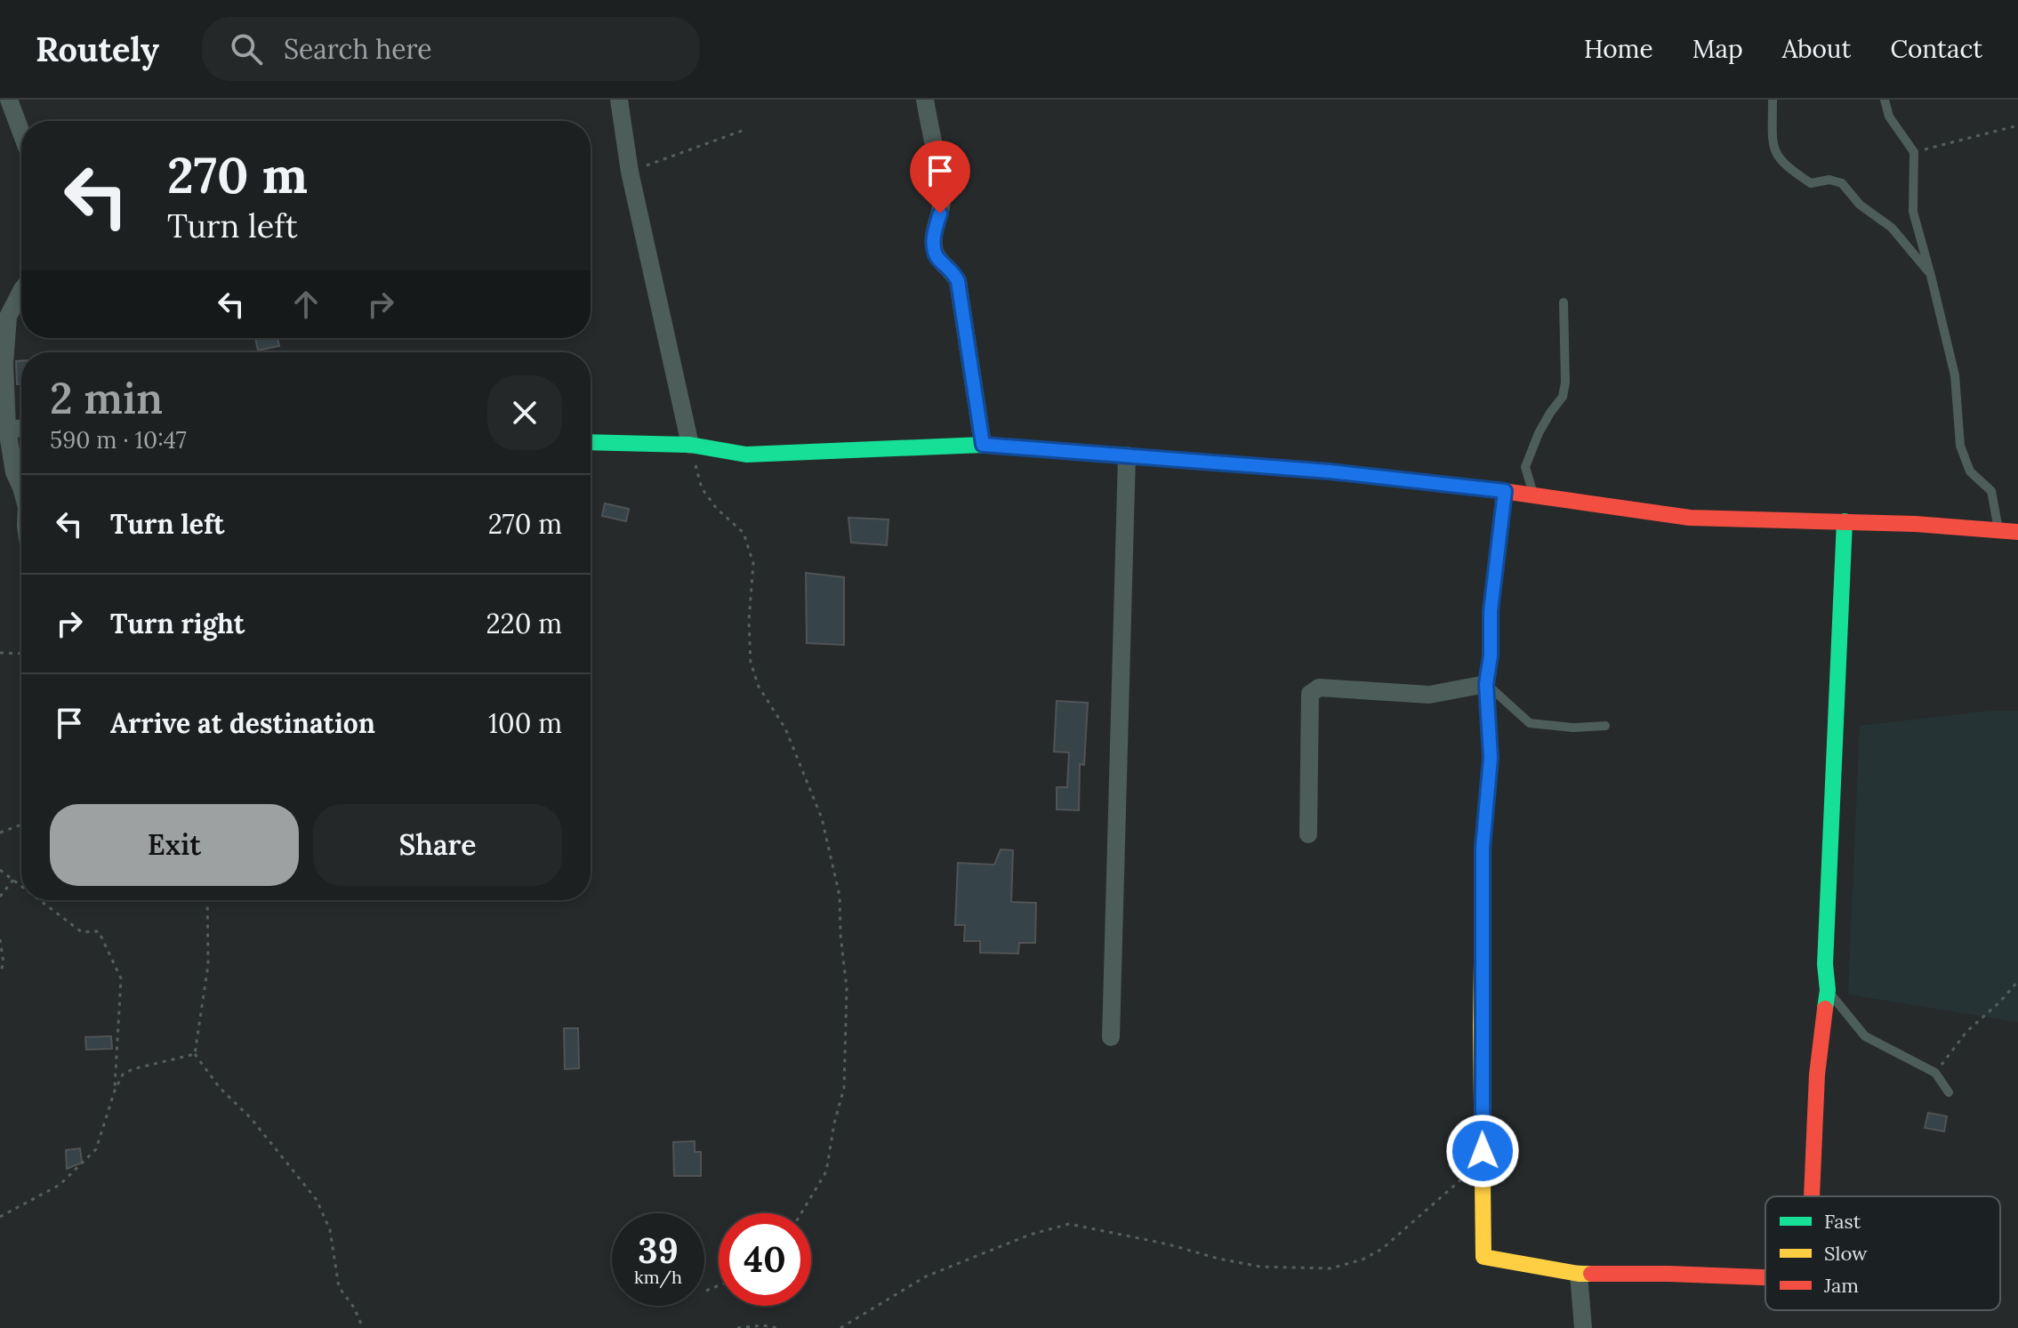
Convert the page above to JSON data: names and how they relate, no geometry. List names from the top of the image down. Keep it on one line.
{"legend":["Fast","Slow","Jam"],"page":{"header":"Routely","search":"Search here","nav":["Home","Map","About","Contact"],"turn":["270 m","Turn left"],"heading":["2 min","590 m · 10:47"],"list":[{"name":"Turn left","value":"270 m"},{"name":"Turn right","value":"220 m"},{"name":"Arrive at destination","value":"100 m"}],"buttons":["Exit","Share"],"speed":"39 km/h","limit":"40"}}
